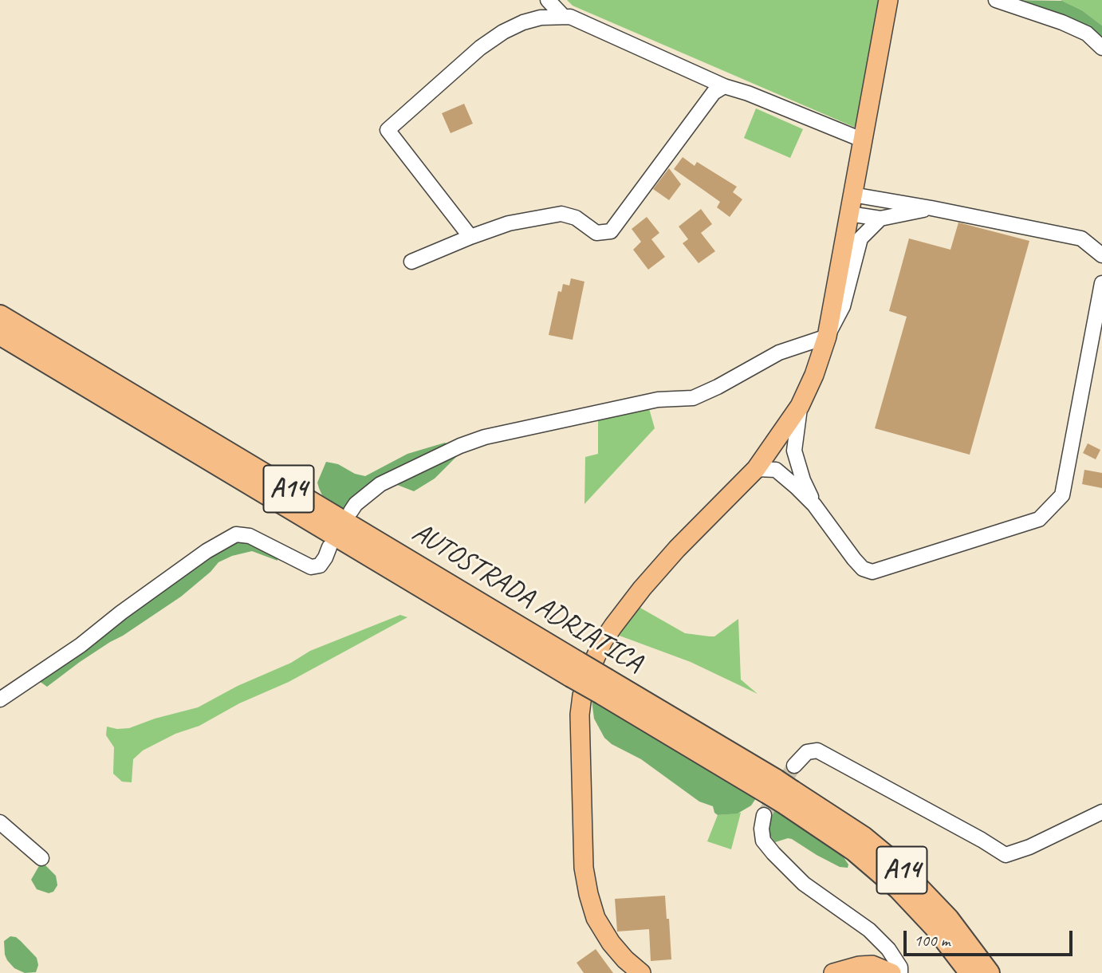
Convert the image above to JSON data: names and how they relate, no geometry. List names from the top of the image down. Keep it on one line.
{"streets":{"highway":["A14","AUTOSTRADA ADRIATICA"]},"scale_bar":"100 m"}
